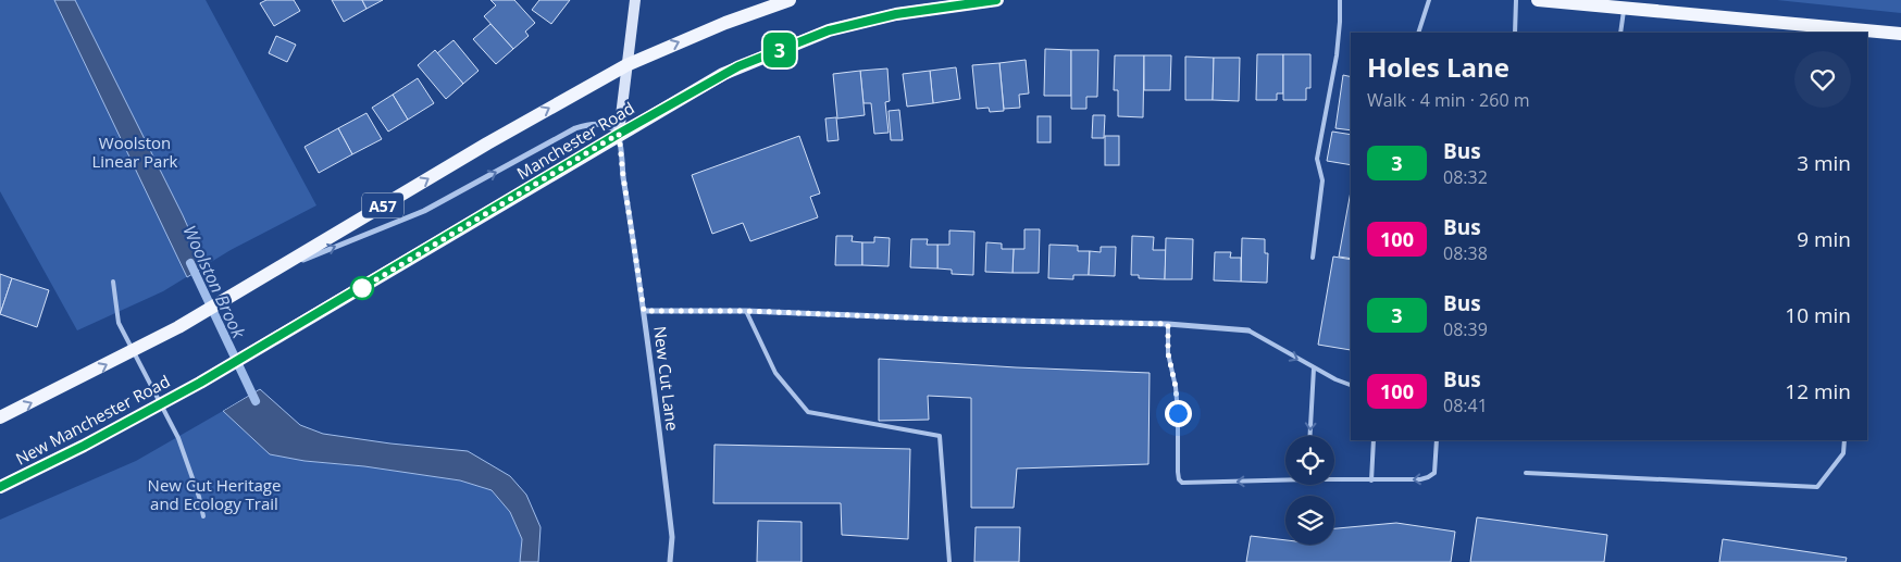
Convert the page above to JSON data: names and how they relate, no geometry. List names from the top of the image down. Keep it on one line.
{"streets":{"main road":["Manchester Road","A57","New Manchester Road"],"street":["New Cut Lane"]},"crossings":[["Manchester Road","New Cut Lane"],["Manchester Road","New Manchester Road"]],"water":["Woolston Brook"],"parks":["Woolston Linear Park","New Cut Heritage and Ecology Trail"],"lines":["bus line 3"],"page":{"on_map":"3","heading":["Holes Lane","Walk · 4 min · 260 m"],"list":[{"mark":"3","name":"Bus","note":"08:32","value":"3 min"},{"mark":"100","name":"Bus","note":"08:38","value":"9 min"},{"mark":"3","name":"Bus","note":"08:39","value":"10 min"},{"mark":"100","name":"Bus","note":"08:41","value":"12 min"}]}}
